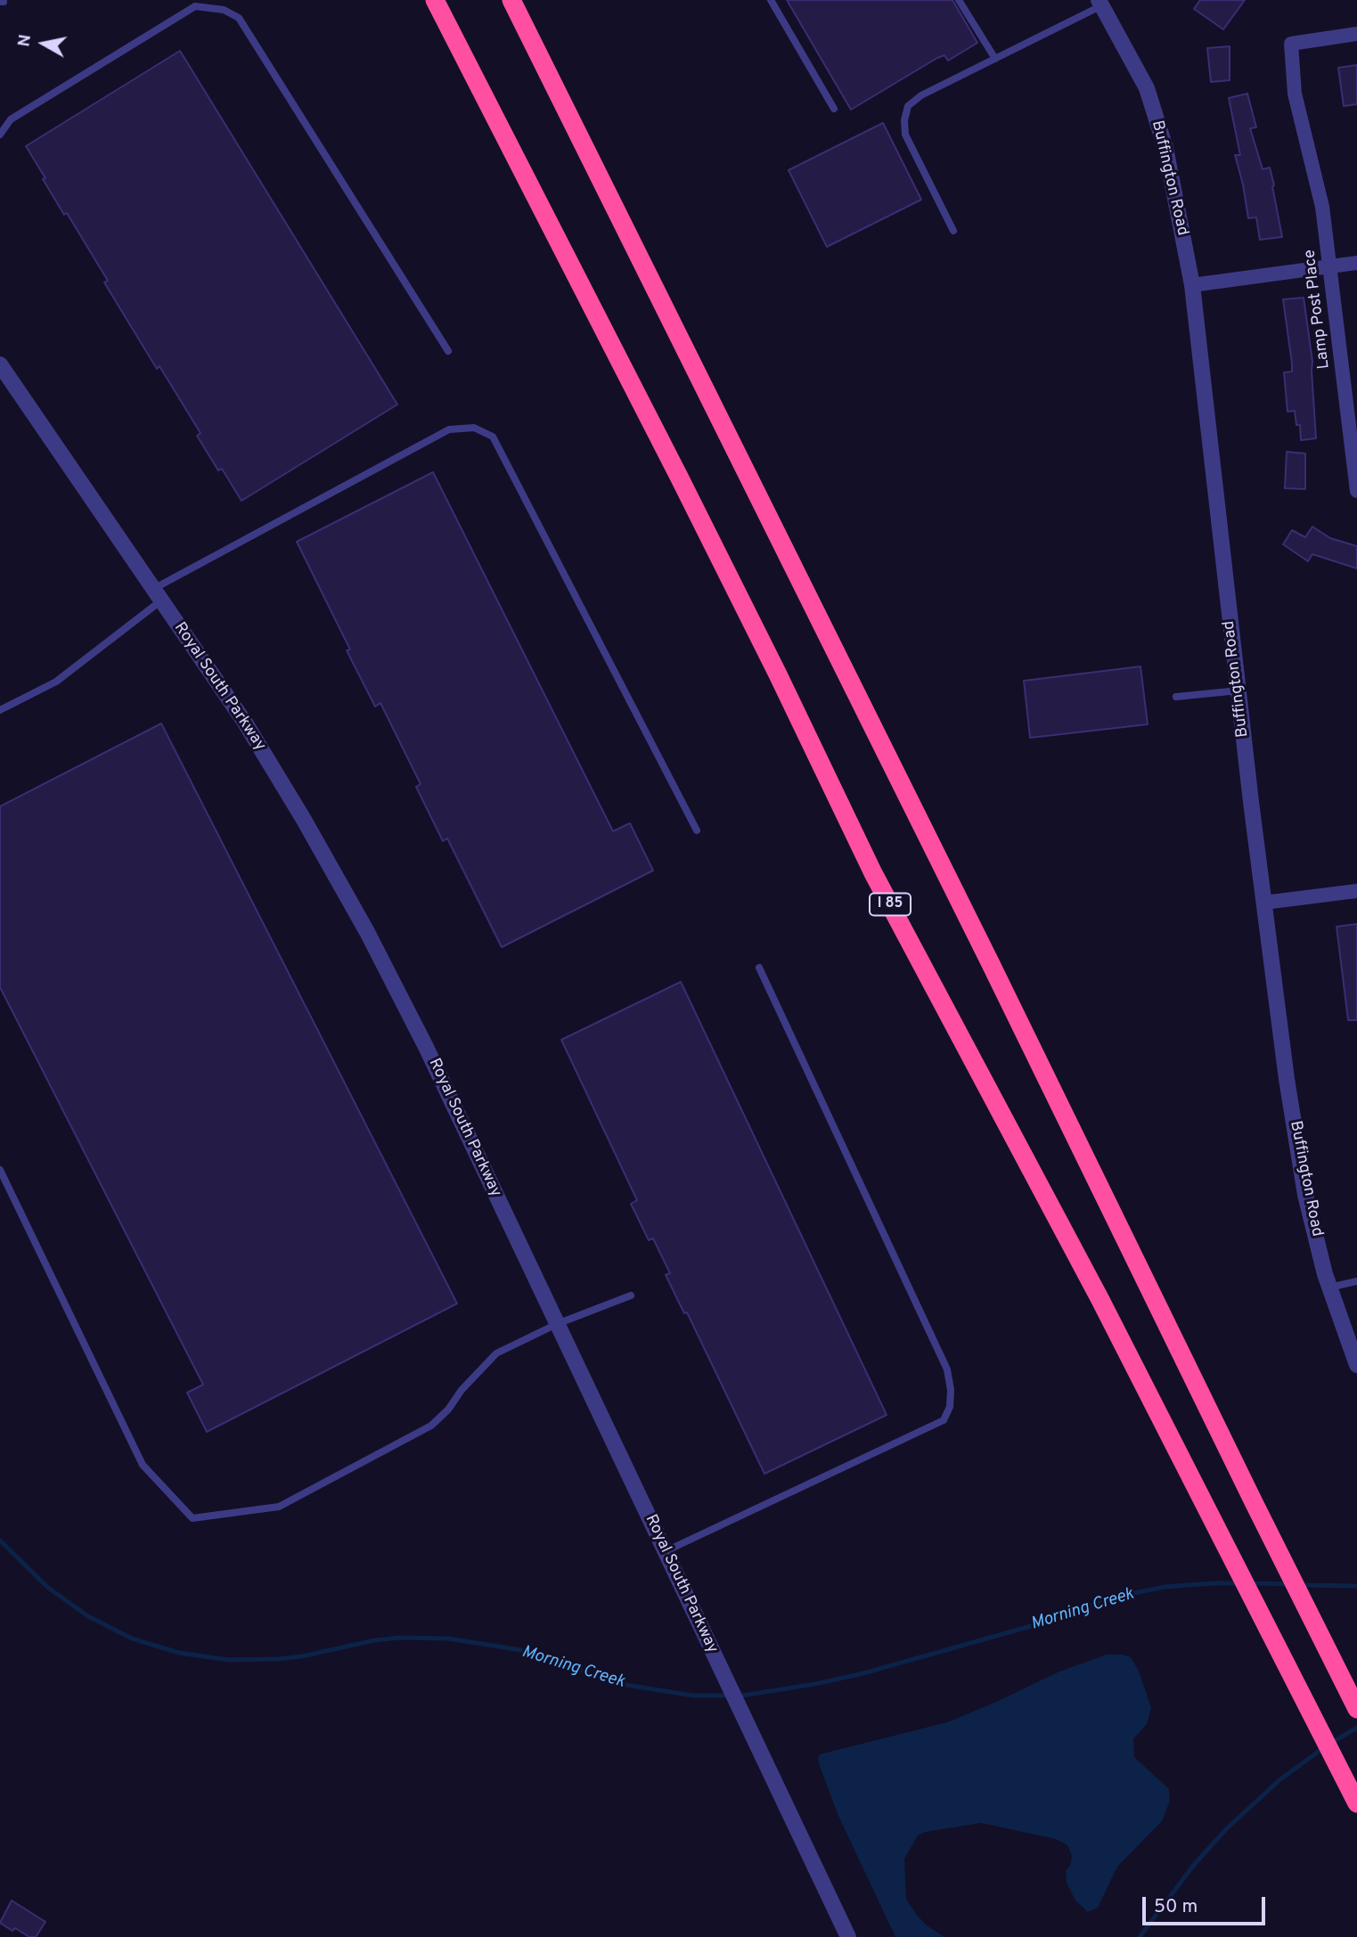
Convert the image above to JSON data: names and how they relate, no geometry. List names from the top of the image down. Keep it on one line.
{"streets":{"highway":["I 85"],"street":["Buffington Road","Lamp Post Place","Royal South Parkway"]},"water":["Morning Creek"],"scale_bar":"50 m","north":"left"}
